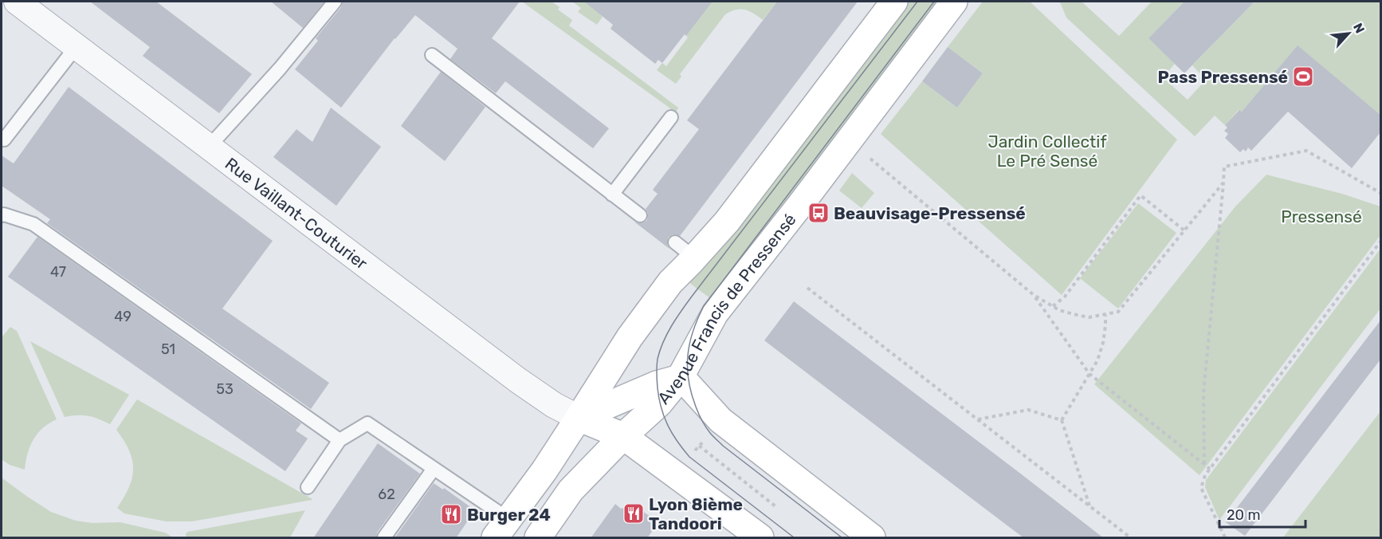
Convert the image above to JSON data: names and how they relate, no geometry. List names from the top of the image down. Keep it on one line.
{"streets":{"street":["Rue Vaillant-Couturier","Avenue Francis de Pressensé"]},"parks":["Jardin Collectif Le Pré Sensé","Pressensé"],"places":{"sports":["Pass Pressensé"],"bus stop":["Beauvisage-Pressensé"],"restaurant":["Lyon 8ième Tandoori","Burger 24"]},"house_numbers":["47","49","51","53","62"],"scale_bar":"20 m","north":"top right"}
